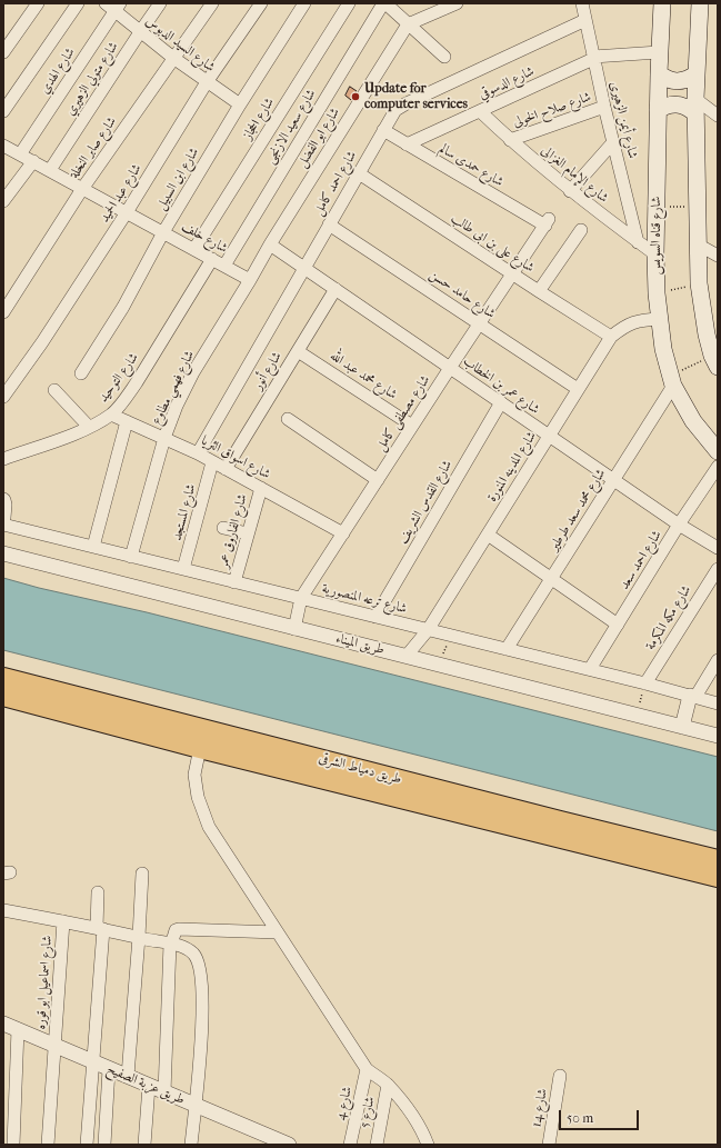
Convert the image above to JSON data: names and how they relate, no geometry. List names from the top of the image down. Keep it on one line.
{"streets":{"highway":["طريق دمياط الشرقى"],"main road":["شارع قناه السويس"],"street":["شارع السيد الدبوس","شارع الهدي","شارع متولي الزهيري","شارع الدسوقي","شارع صلاح الخولى","شارع الحجاز","شارع أيمن الزهيرى","شارع سعيد الازنجى","شارع ابو الفضل","شارع صابر النخلة","شارع حمدى سالم","شارع الإمام الغزالى","شارع ابن السبيل","شارع احمد كامل","شارع عبد الحميد","شارع خلف","شارع على بن ابى طالب","شارع حامد حسن","شارع أنور","شارع محمد عبد الله","شارع التوحيد","شارع عمر بن الخطاب","شارع فهمي مطاوع","شارع مصطفى كامل","شارع اسواق الثريا","شارع المدينه المنورة","شارع القدس الشريف","شارع محمد سعد طرطير","شارع المستجد","شارع الفاروق عمر","شارع احمد سعد","شارع ترعه المنصورية","شارع مكه المكرمة","طريق الميناء","شارع اسماعيل ابو قوره","طريق عزبة الصفيح","شارع 4","شارع 14","شارع 5"]},"crossings":[["شارع السيد الدبوس","شارع الهدي"],["شارع السيد الدبوس","شارع متولي الزهيري"],["شارع السيد الدبوس","شارع صابر النخلة"],["شارع السيد الدبوس","شارع ابن السبيل"],["شارع السيد الدبوس","شارع عبد الحميد"],["شارع الهدي","شارع خلف"],["شارع متولي الزهيري","شارع خلف"],["شارع الدسوقي","شارع أيمن الزهيرى"],["شارع الدسوقي","شارع حمدى سالم"],["شارع الدسوقي","شارع الإمام الغزالى"],["شارع صلاح الخولى","شارع أيمن الزهيرى"],["شارع صلاح الخولى","شارع الإمام الغزالى"],["شارع الحجاز","شارع خلف"],["شارع أيمن الزهيرى","شارع الإمام الغزالى"],["شارع أيمن الزهيرى","شارع احمد كامل"],["شارع سعيد الازنجى","شارع خلف"],["شارع ابو الفضل","شارع عمر بن الخطاب"],["شارع ابو الفضل","شارع فهمي مطاوع"],["شارع صابر النخلة","شارع خلف"],["شارع حمدى سالم","شارع احمد كامل"],["شارع حمدى سالم","شارع مصطفى كامل"],["شارع الإمام الغزالى","شارع قناه السويس"],["شارع ابن السبيل","شارع خلف"],["شارع احمد كامل","شارع على بن ابى طالب"],["شارع احمد كامل","شارع حامد حسن"],["شارع احمد كامل","شارع عمر بن الخطاب"],["شارع احمد كامل","شارع اسواق الثريا"],["شارع عبد الحميد","شارع خلف"],["شارع قناه السويس","شارع المدينه المنورة"],["شارع قناه السويس","شارع محمد سعد طرطير"],["شارع خلف","شارع التوحيد"],["شارع خلف","شارع فهمي مطاوع"],["شارع على بن ابى طالب","شارع مصطفى كامل"],["شارع على بن ابى طالب","شارع المدينه المنورة"],["شارع حامد حسن","شارع مصطفى كامل"],["شارع حامد حسن","شارع المدينه المنورة"],["شارع أنور","شارع محمد عبد الله"],["شارع أنور","شارع عمر بن الخطاب"],["شارع أنور","شارع اسواق الثريا"],["شارع محمد عبد الله","شارع مصطفى كامل"],["شارع التوحيد","شارع اسواق الثريا"],["شارع عمر بن الخطاب","شارع فهمي مطاوع"],["شارع عمر بن الخطاب","شارع مصطفى كامل"],["شارع عمر بن الخطاب","شارع المدينه المنورة"],["شارع عمر بن الخطاب","شارع القدس الشريف"],["شارع عمر بن الخطاب","شارع محمد سعد طرطير"],["شارع عمر بن الخطاب","شارع احمد سعد"],["شارع فهمي مطاوع","شارع اسواق الثريا"],["شارع فهمي مطاوع","شارع ترعه المنصورية"],["شارع مصطفى كامل","شارع اسواق الثريا"],["شارع مصطفى كامل","شارع ترعه المنصورية"],["شارع مصطفى كامل","طريق الميناء"],["شارع اسواق الثريا","شارع المستجد"],["شارع اسواق الثريا","شارع الفاروق عمر"],["شارع المدينه المنورة","شارع ترعه المنصورية"],["شارع المدينه المنورة","طريق الميناء"],["شارع القدس الشريف","شارع ترعه المنصورية"],["شارع محمد سعد طرطير","شارع ترعه المنصورية"],["شارع المستجد","شارع ترعه المنصورية"],["شارع الفاروق عمر","شارع ترعه المنصورية"],["شارع احمد سعد","شارع ترعه المنصورية"],["شارع ترعه المنصورية","شارع مكه المكرمة"],["شارع اسماعيل ابو قوره","طريق عزبة الصفيح"]],"places":["Update for computer services"],"scale_bar":"50 m"}
